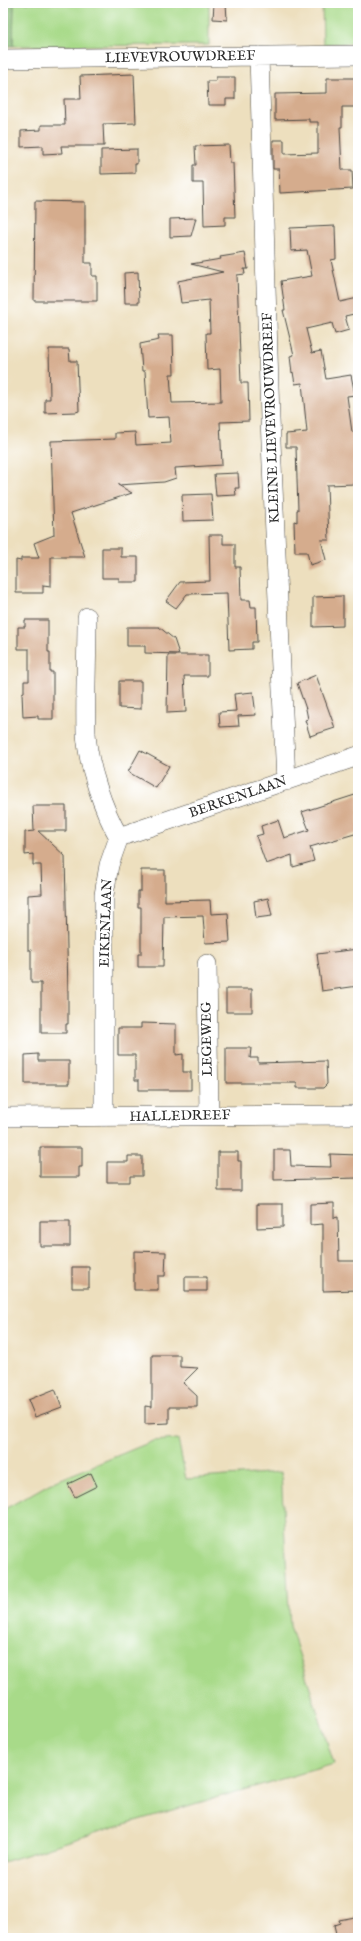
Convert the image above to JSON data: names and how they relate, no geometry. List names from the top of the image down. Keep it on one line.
{"streets":{"street":["LIEVEVROUWDREEF","KLEINE LIEVEVROUWDREEF","BERKENLAAN","EIKENLAAN","LEGEWEG","HALLEDREEF"]},"crossings":[["LIEVEVROUWDREEF","KLEINE LIEVEVROUWDREEF"],["KLEINE LIEVEVROUWDREEF","BERKENLAAN"],["BERKENLAAN","EIKENLAAN"],["EIKENLAAN","HALLEDREEF"],["LEGEWEG","HALLEDREEF"]]}
